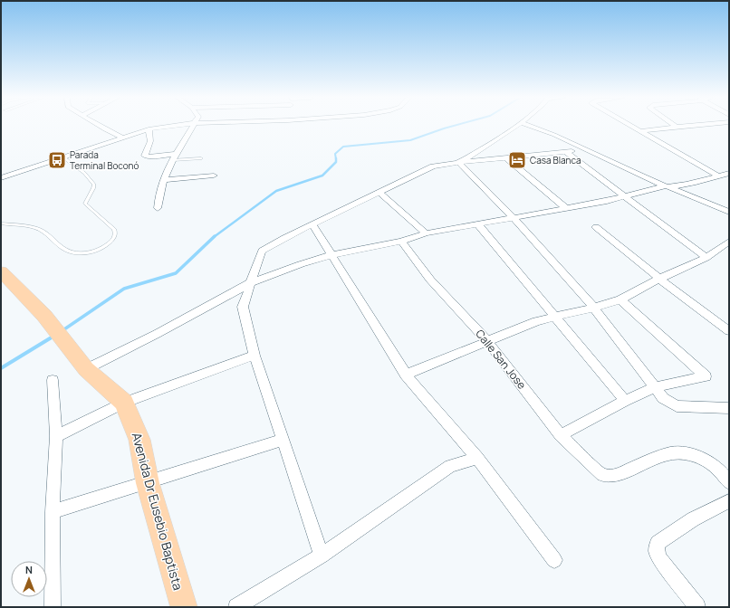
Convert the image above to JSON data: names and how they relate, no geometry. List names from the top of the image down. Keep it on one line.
{"streets":{"main road":["Avenida Dr Eusebio Baptista"],"street":["Calle San Jose"]},"places":{"bus stop":["Parada Terminal Boconó"],"hotel":["Casa Blanca"]},"north":"top"}
